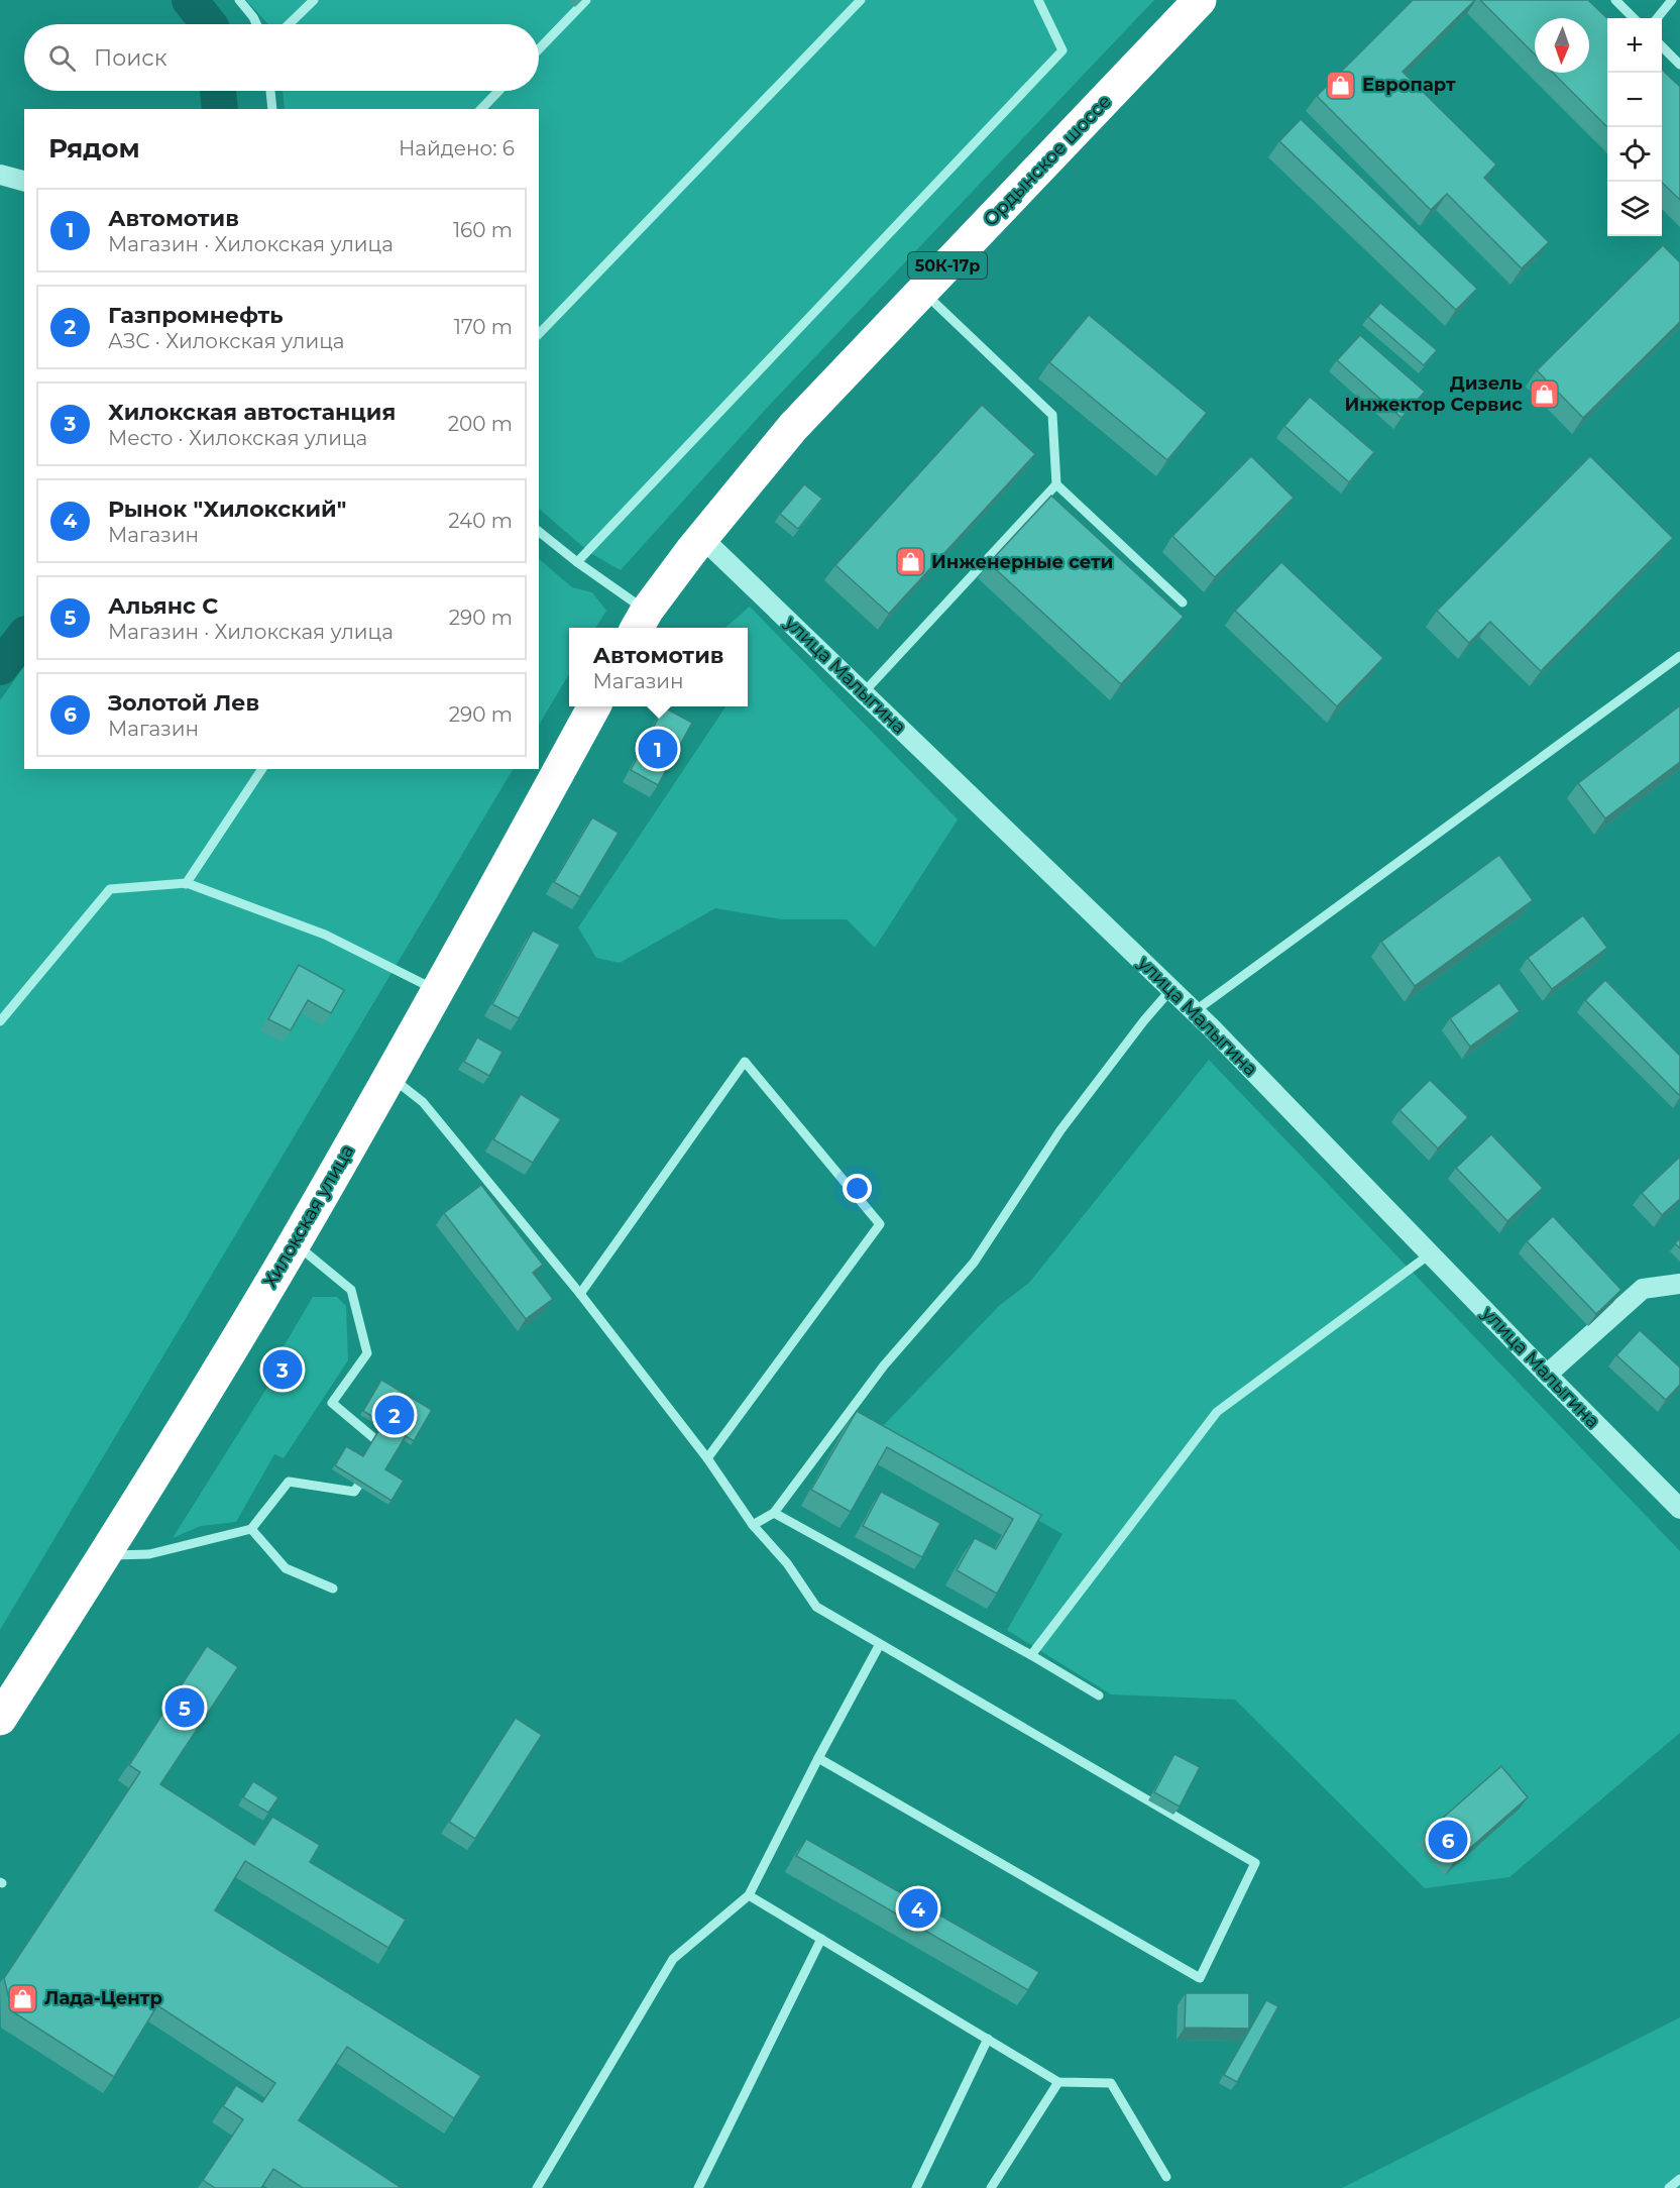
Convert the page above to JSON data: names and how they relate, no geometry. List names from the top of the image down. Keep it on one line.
{"streets":{"highway":["Ордынское шоссе","50К-17р","Хилокская улица"],"street":["улица Малыгина"]},"crossings":[["Ордынское шоссе","улица Малыгина"]],"places":{"shop":["Европарт","Дизель Инжектор Сервис","Инженерные сети","Лада-Центр"]},"north":"bottom","page":{"map_buttons":["+","−"],"search":"Поиск","heading":["Рядом","Найдено: 6"],"list":[{"mark":"1","name":"Автомотив","note":"Магазин · Хилокская улица","value":"160 m"},{"mark":"2","name":"Газпромнефть","note":"АЗС · Хилокская улица","value":"170 m"},{"mark":"3","name":"Хилокская автостанция","note":"Место · Хилокская улица","value":"200 m"},{"mark":"4","name":"Рынок \"Хилокский\"","note":"Магазин","value":"240 m"},{"mark":"5","name":"Альянс С","note":"Магазин · Хилокская улица","value":"290 m"},{"mark":"6","name":"Золотой Лев","note":"Магазин","value":"290 m"}],"popup":["Автомотив","Магазин"],"pins":["1","3","2","5","6","4"]}}
